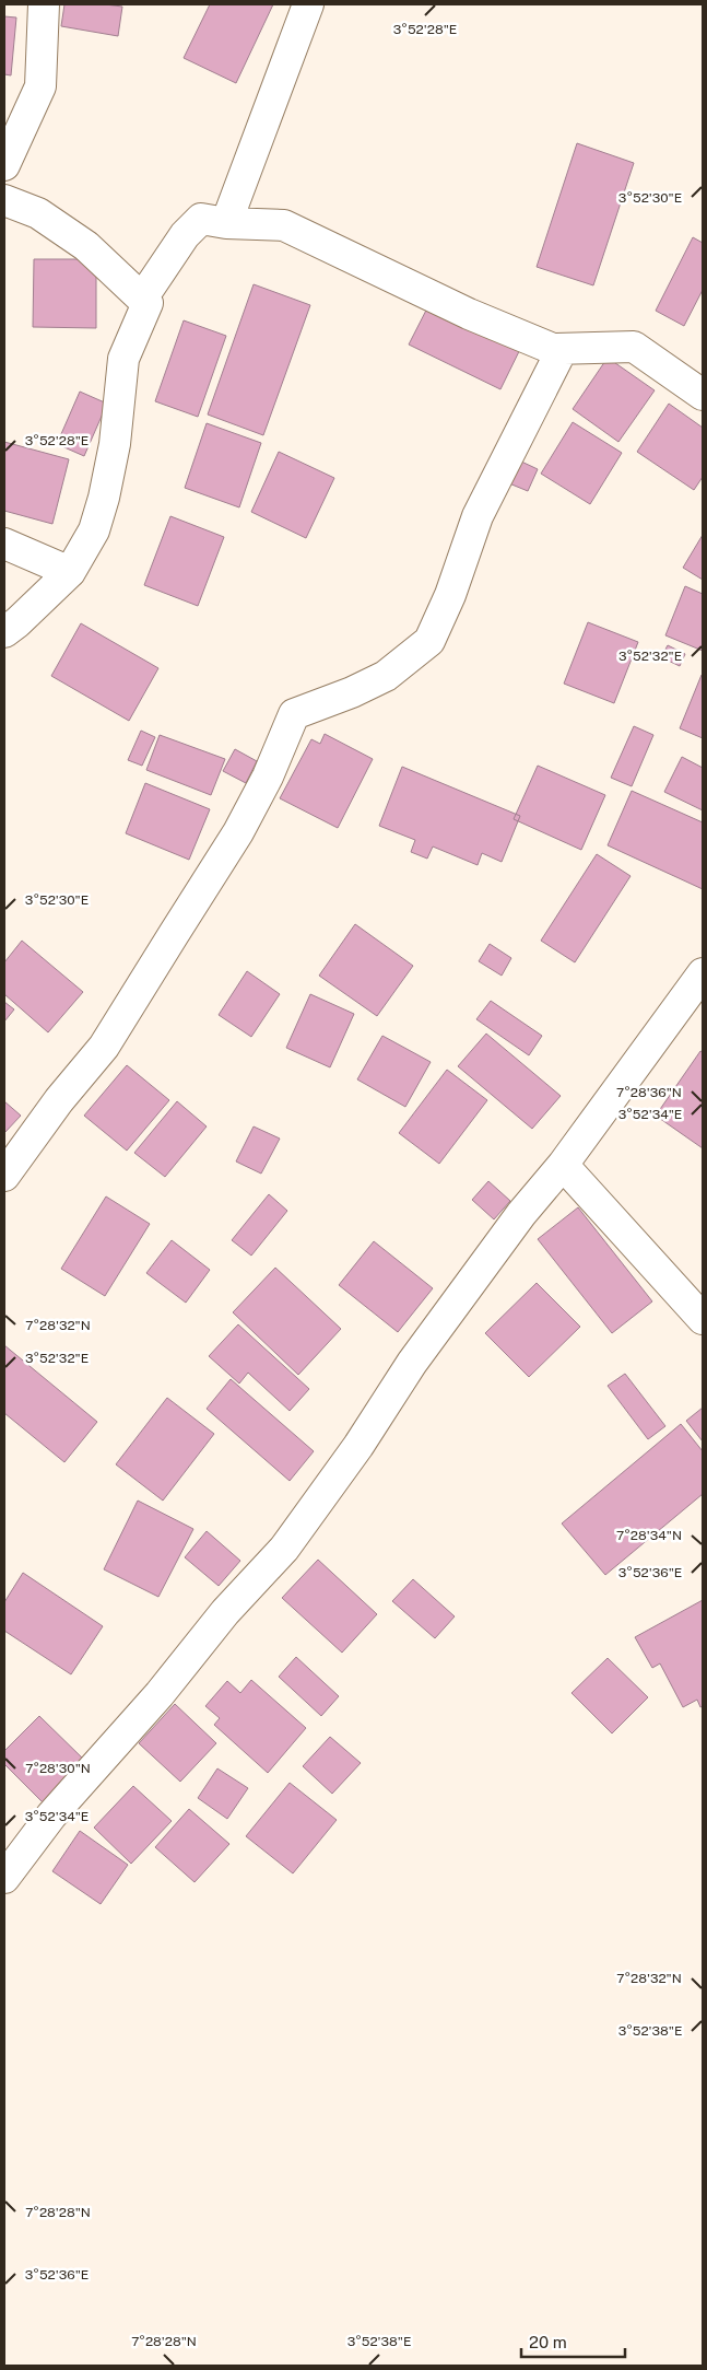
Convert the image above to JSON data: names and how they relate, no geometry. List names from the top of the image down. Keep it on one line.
{"scale_bar":"20 m","coordinates":["3°52'28\"E","3°52'30\"E","3°52'32\"E","7°28'36\"N","3°52'34\"E","7°28'32\"N","7°28'34\"N","3°52'36\"E","7°28'30\"N","3°52'38\"E","7°28'28\"N"]}
